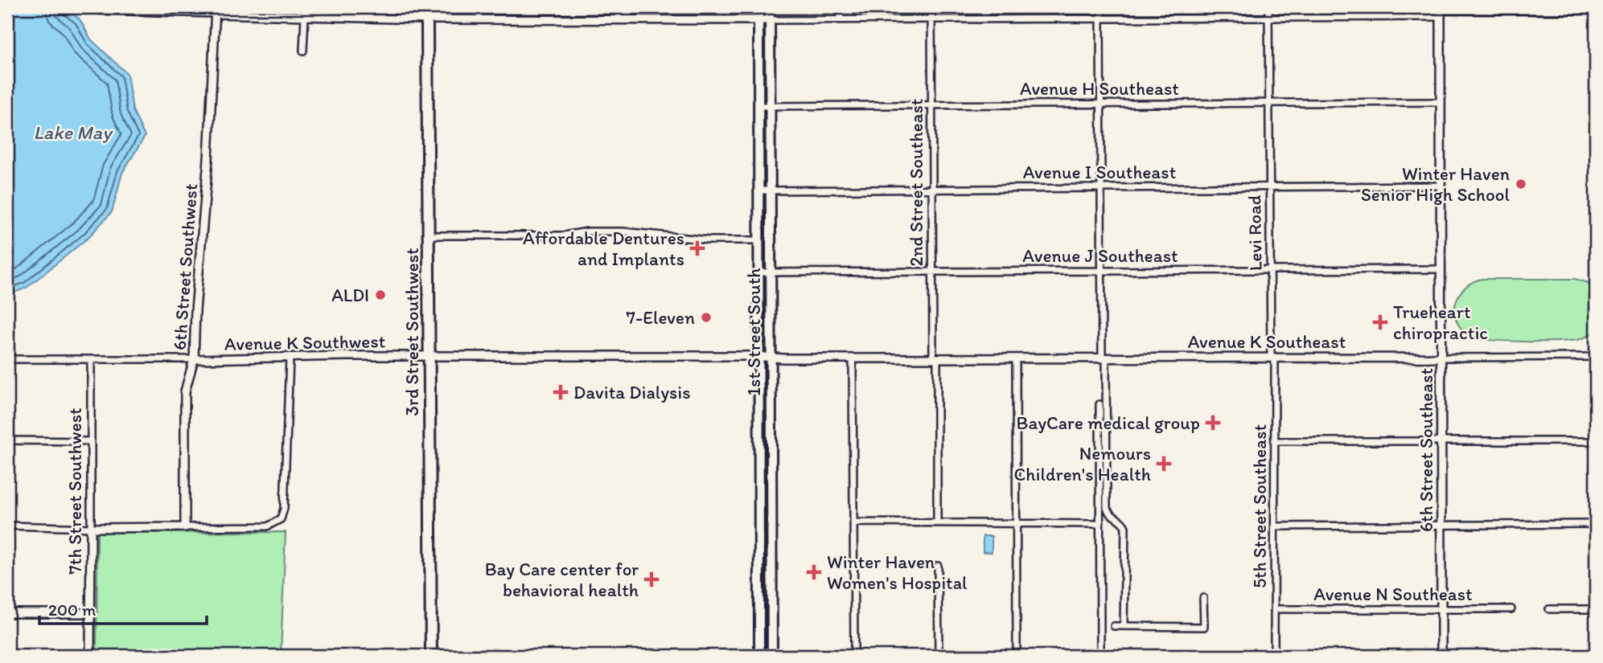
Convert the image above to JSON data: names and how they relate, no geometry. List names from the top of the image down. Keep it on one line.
{"streets":{"highway":["3rd Street Southwest"],"main road":["1st Street South"],"street":["Avenue H Southeast","Avenue I Southeast","2nd Street Southeast","Levi Road","Avenue J Southeast","6th Street Southwest","Avenue K Southeast","Avenue K Southwest","6th Street Southeast","7th Street Southwest","5th Street Southeast","Avenue N Southeast"]},"crossings":[["Avenue H Southeast","2nd Street Southeast"],["Avenue H Southeast","Levi Road"],["Avenue H Southeast","1st Street South"],["Avenue H Southeast","6th Street Southeast"],["Avenue I Southeast","2nd Street Southeast"],["Avenue I Southeast","Levi Road"],["Avenue I Southeast","1st Street South"],["Avenue I Southeast","6th Street Southeast"],["2nd Street Southeast","Avenue J Southeast"],["2nd Street Southeast","Avenue K Southeast"],["Levi Road","Avenue J Southeast"],["Levi Road","Avenue K Southeast"],["Levi Road","5th Street Southeast"],["Avenue J Southeast","1st Street South"],["Avenue J Southeast","6th Street Southeast"],["6th Street Southwest","Avenue K Southwest"],["3rd Street Southwest","Avenue K Southwest"],["1st Street South","Avenue K Southeast"],["1st Street South","Avenue K Southwest"],["Avenue K Southeast","Avenue K Southwest"],["Avenue K Southeast","6th Street Southeast"],["Avenue K Southeast","5th Street Southeast"],["Avenue K Southwest","7th Street Southwest"],["6th Street Southeast","Avenue N Southeast"],["5th Street Southeast","Avenue N Southeast"]],"water":["Lake May"],"places":{"other":["Winter Haven Senior High School","ALDI","7-Eleven"],"health":["Affordable Dentures and Implants","Trueheart chiropractic","Davita Dialysis","BayCare medical group","Nemours Children's Health","Winter Haven Women's Hospital","Bay Care center for behavioral health"]},"scale_bar":"200 m"}
